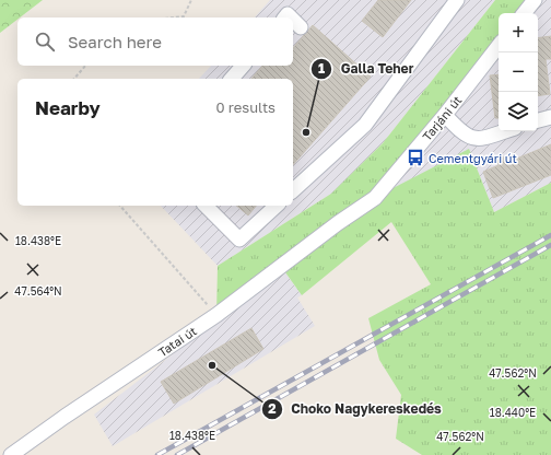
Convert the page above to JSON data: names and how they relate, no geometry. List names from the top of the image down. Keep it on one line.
{"streets":{"street":["Tarjáni út","Tatai út"]},"crossings":[["Tarjáni út","Tatai út"]],"places":{"other":["Galla Teher","Choko Nagykereskedés"],"bus stop":["Cementgyári út"]},"page":{"map_buttons":["+","−"],"search":"Search here","heading":["Nearby","0 results"]},"coordinates":["18.438°E","47.564°N","47.562°N","18.440°E"]}
